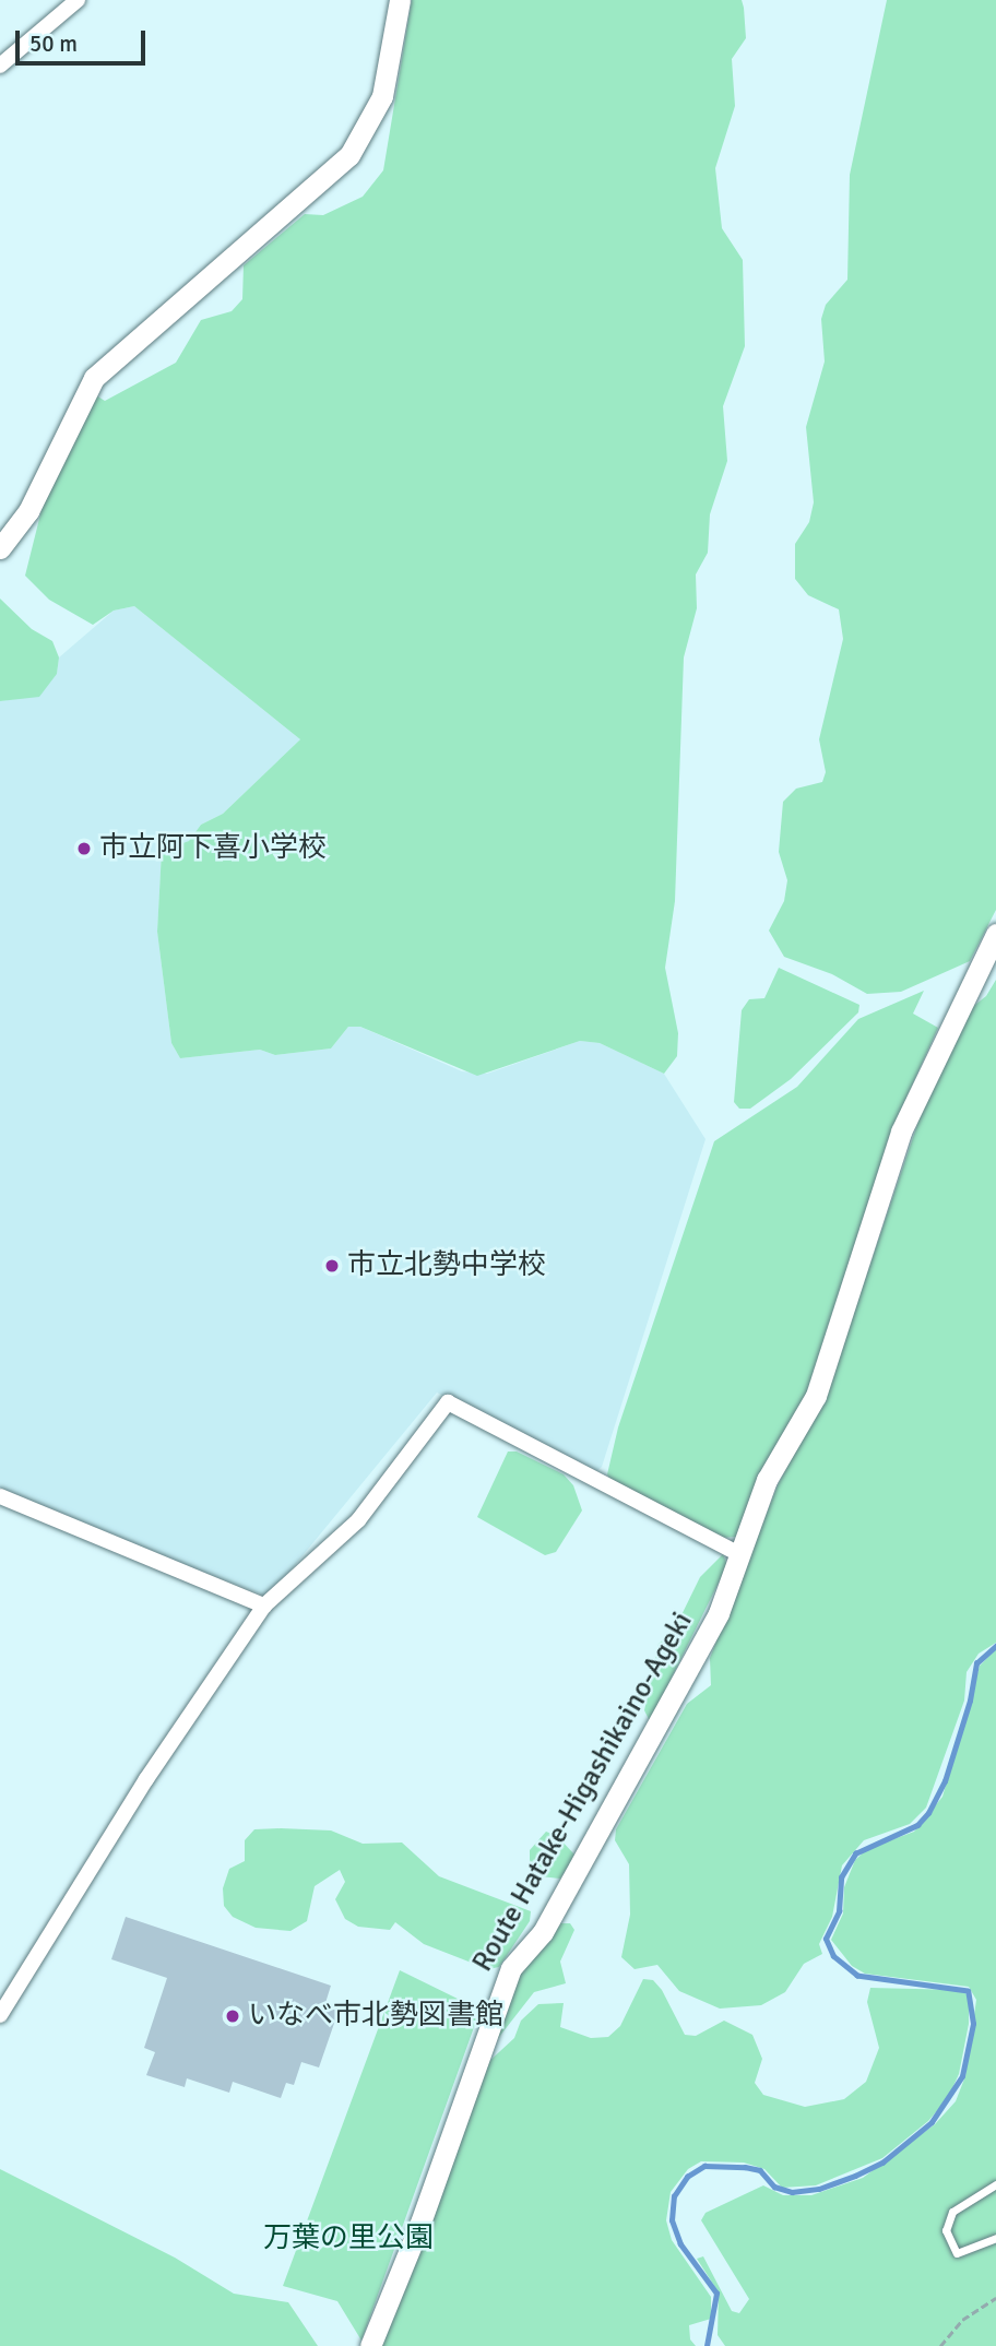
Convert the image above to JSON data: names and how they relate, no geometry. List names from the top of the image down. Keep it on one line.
{"streets":{"main road":["Route Hatake-Higashikaino-Ageki"]},"parks":["万葉の里公園"],"places":["市立阿下喜小学校","市立北勢中学校","いなべ市北勢図書館"],"scale_bar":"50 m"}
